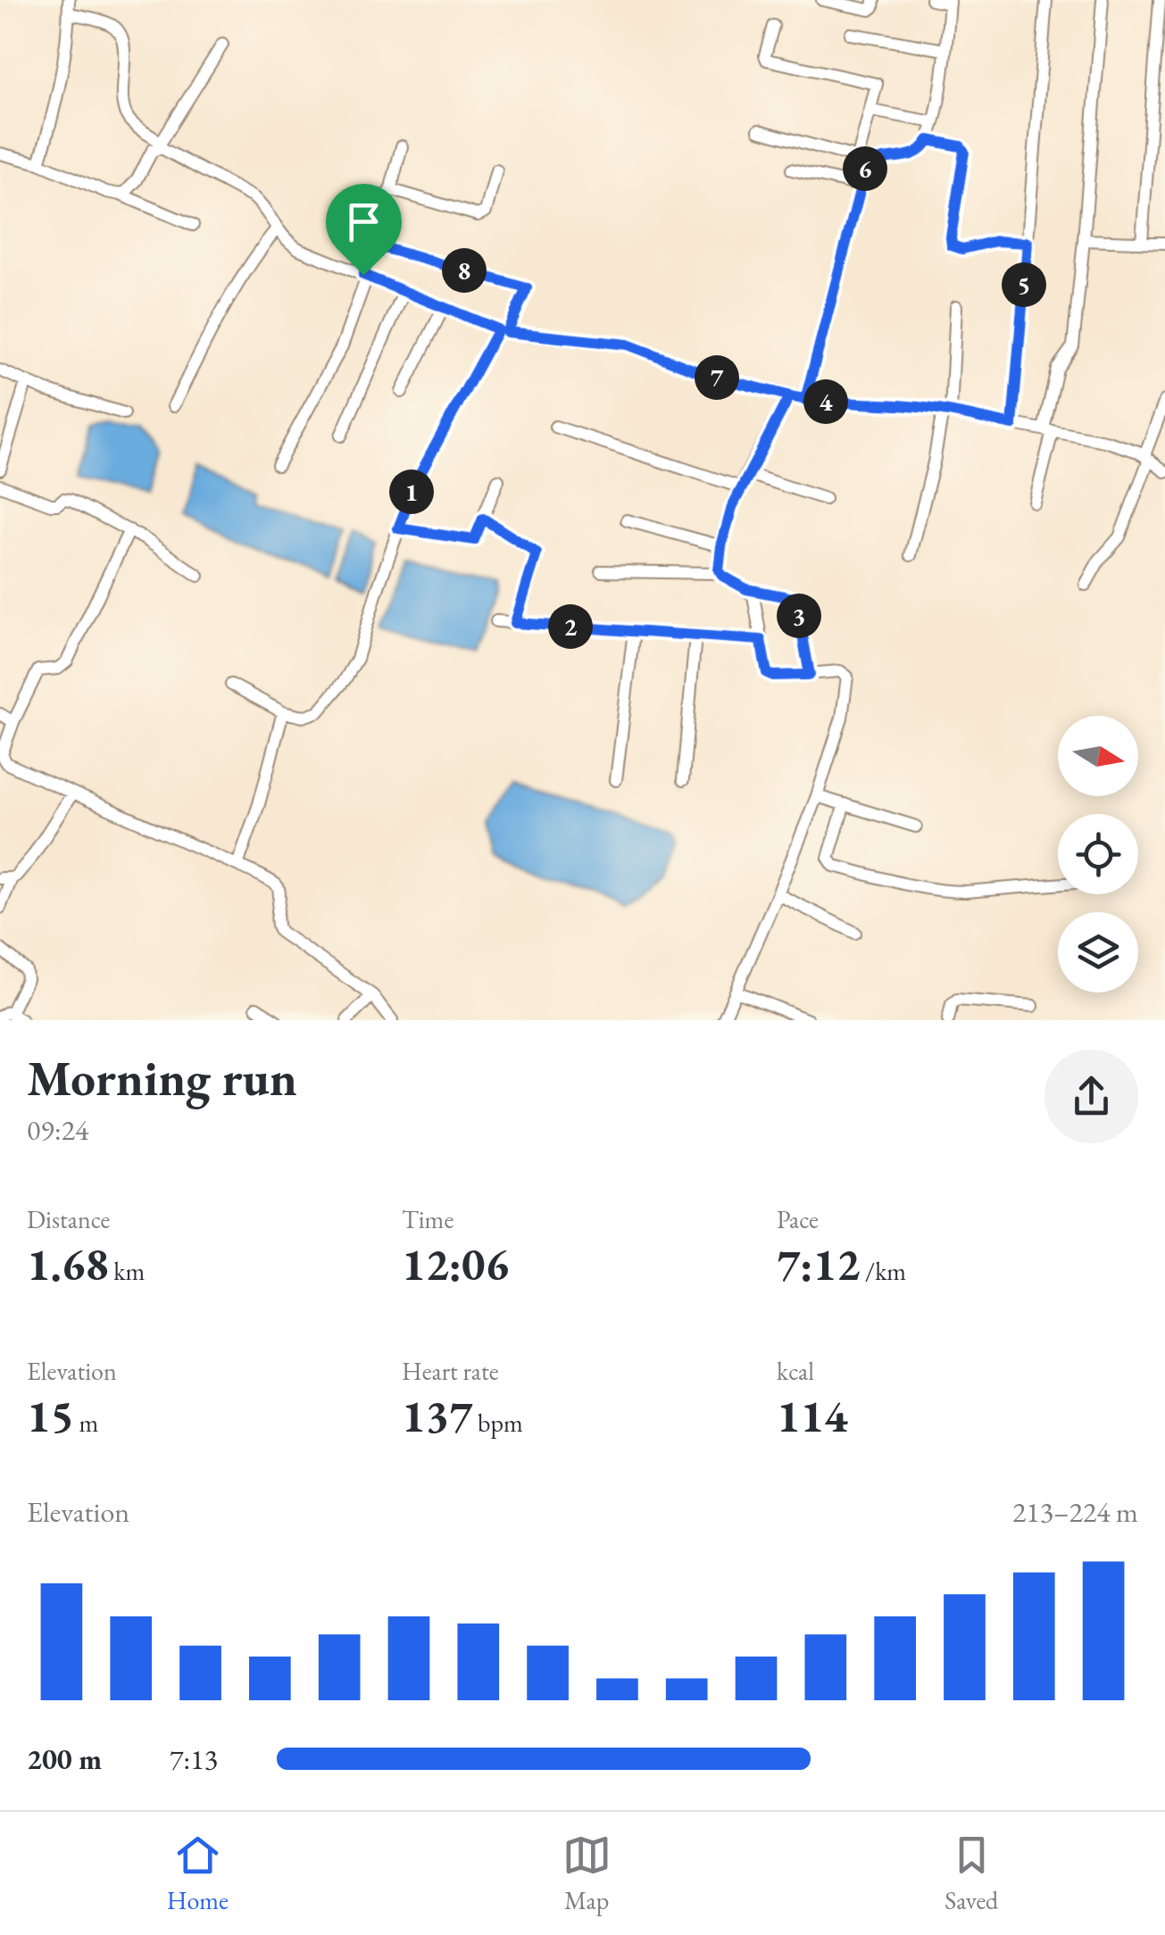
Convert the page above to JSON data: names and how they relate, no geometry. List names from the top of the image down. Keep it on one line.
{"north":"right","page":{"pins":["6","8","5","7","4","1","3","2"],"heading":["Morning run","09:24"],"stats":[["Distance","1.68 km"],["Time","12:06"],["Pace","7:12 /km"],["Elevation","15 m"],["Heart rate","137 bpm"],["kcal","114"]],"chart":["Elevation","213–224 m"],"list":[{"name":"200 m","note":"7:13"}],"tabs":["Home","Map","Saved"]}}
